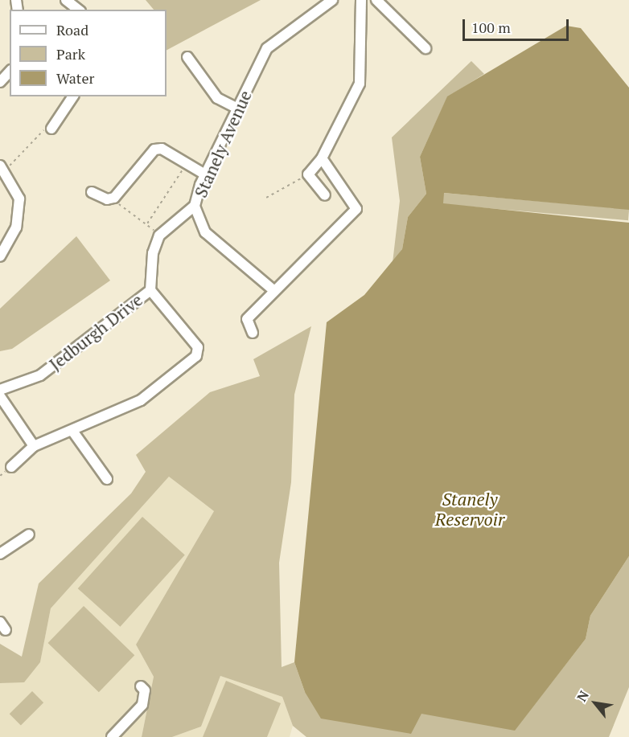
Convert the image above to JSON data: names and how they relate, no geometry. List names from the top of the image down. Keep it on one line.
{"streets":{"street":["Stanely Avenue","Jedburgh Drive"]},"water":["Stanely Reservoir"],"legend":["Road","Park","Water"],"scale_bar":"100 m","north":"top left"}
